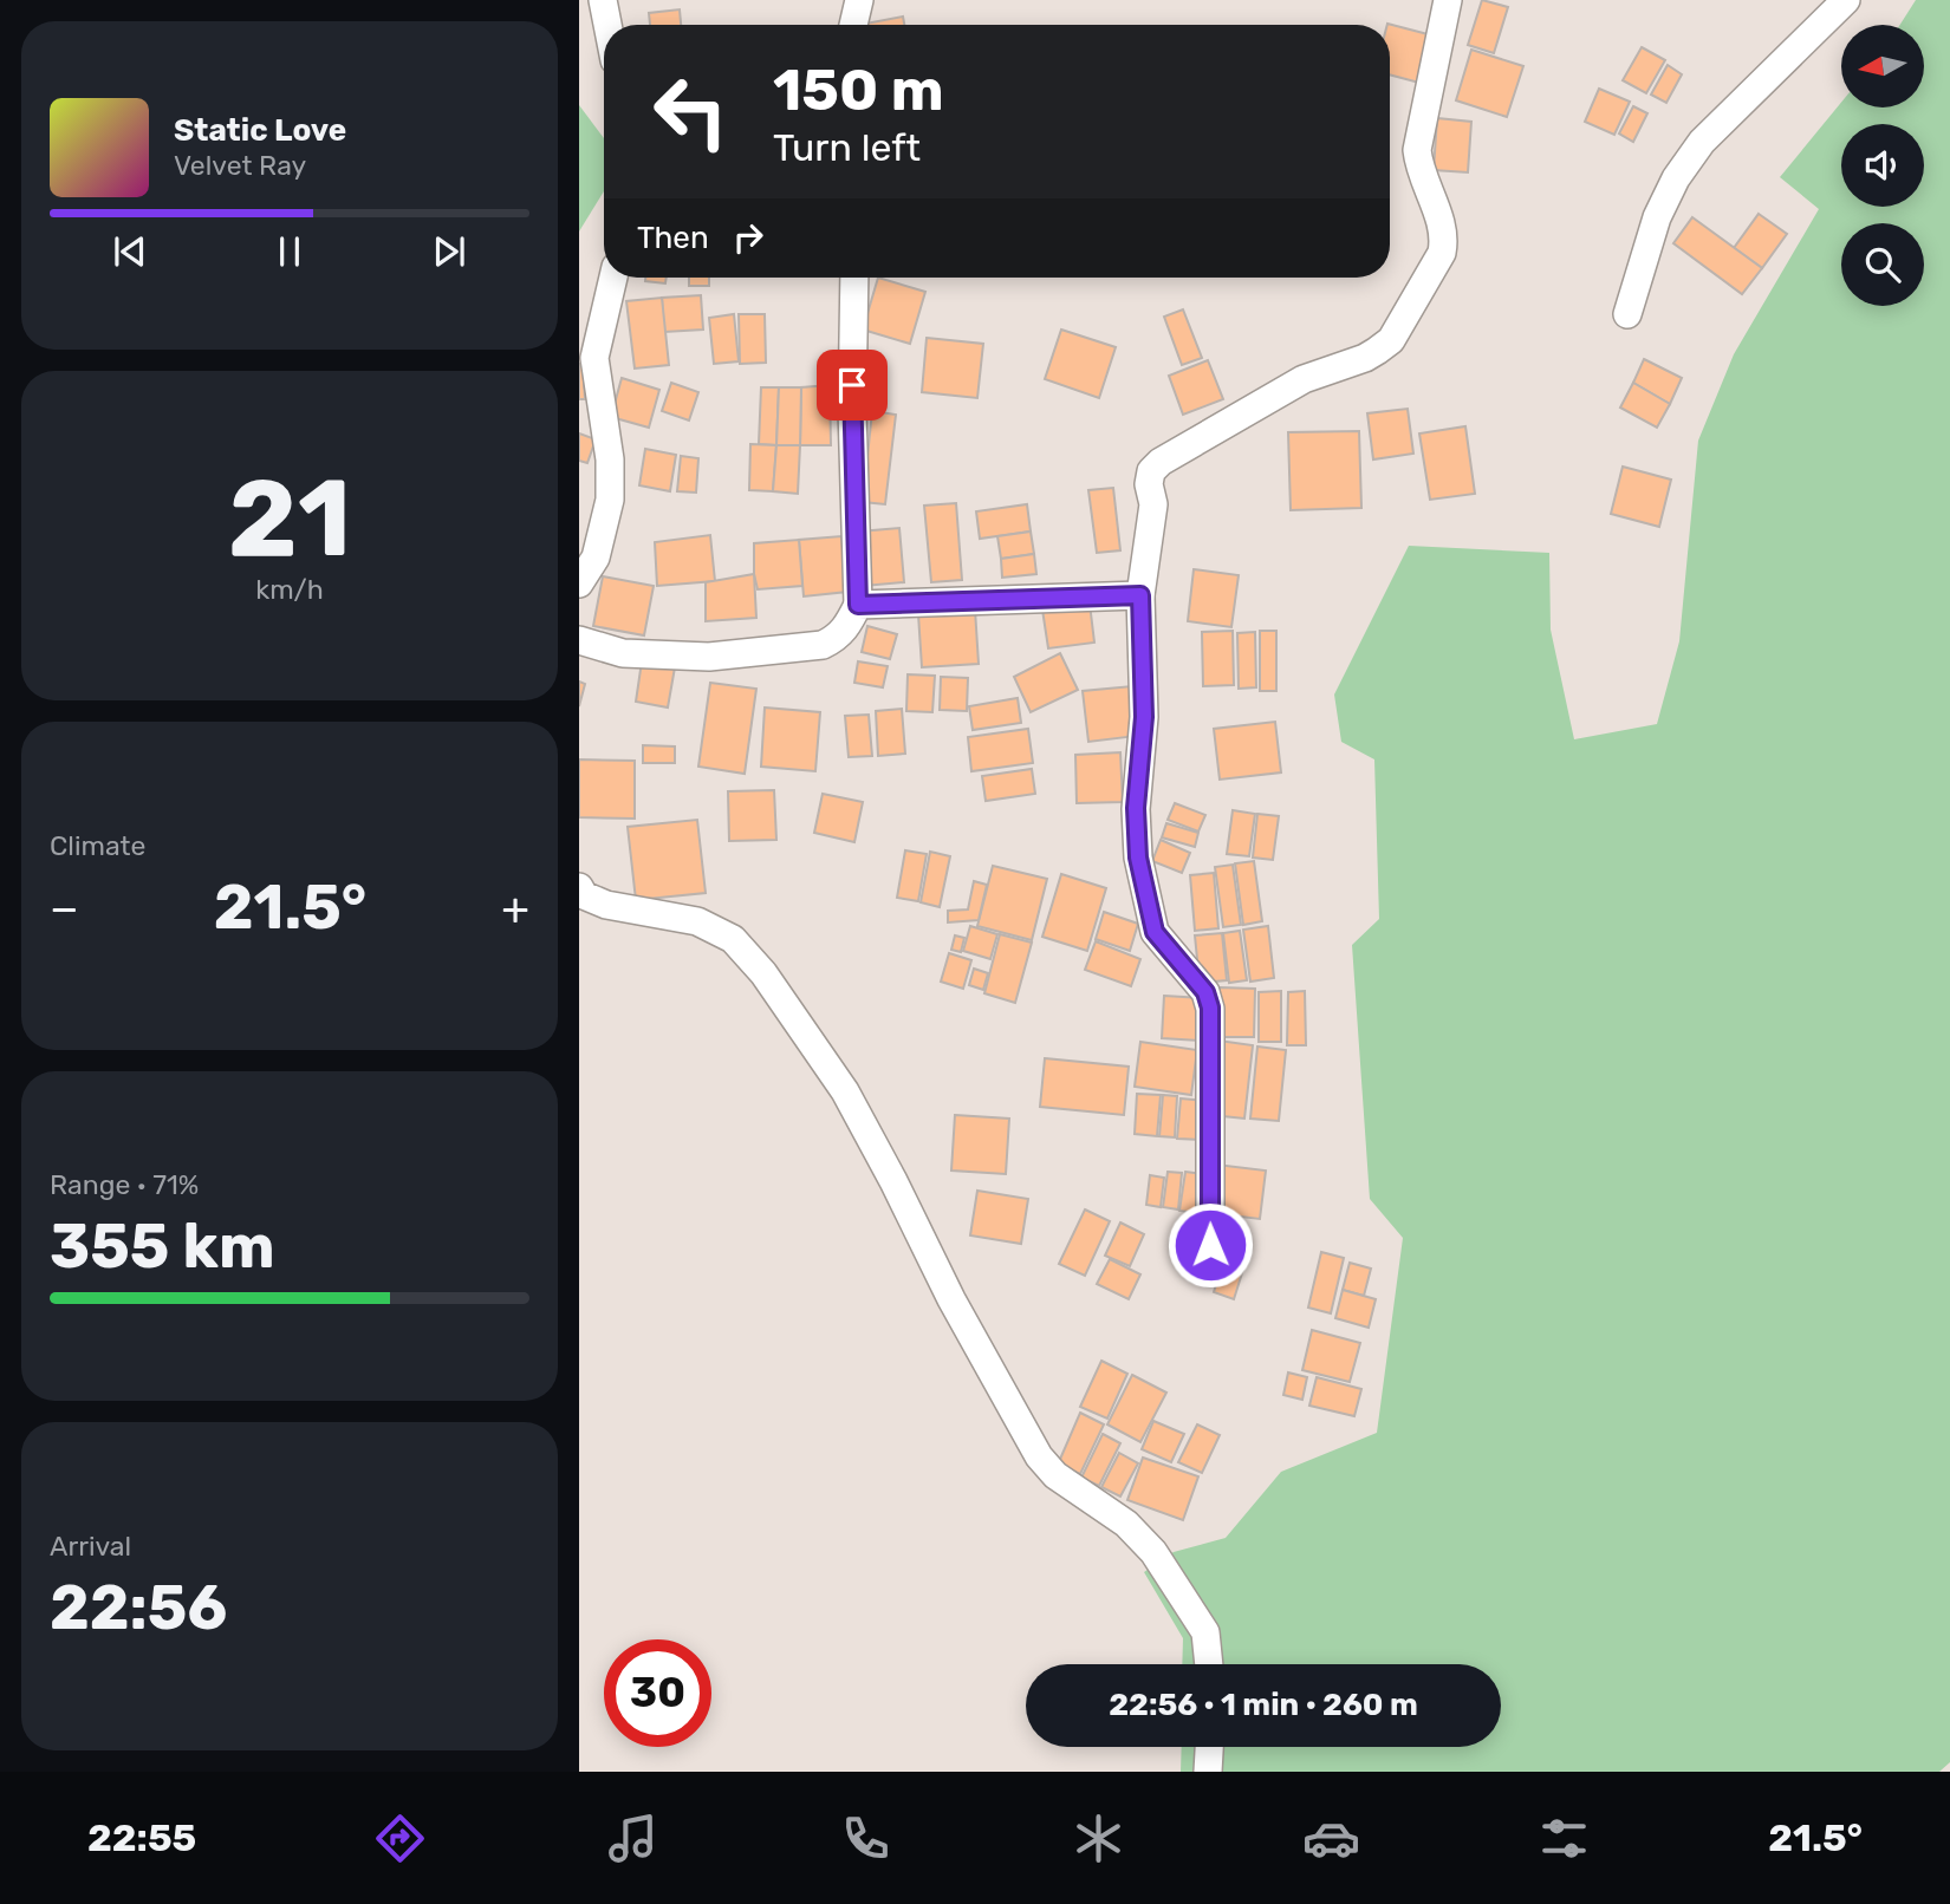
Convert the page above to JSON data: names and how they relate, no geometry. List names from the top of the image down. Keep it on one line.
{"north":"left","page":{"turn":["150 m","Turn left"],"song":["Static Love","Velvet Ray"],"then":"Then","tile":[["21","km/h"],"Climate",["Range · 71%","355 km"],["Arrival","22:56"]],"heat":["−","21.5°","+"],"limit":"30","trip":"22:56 · 1 min · 260 m","tabs":["22:55","21.5°"]}}
